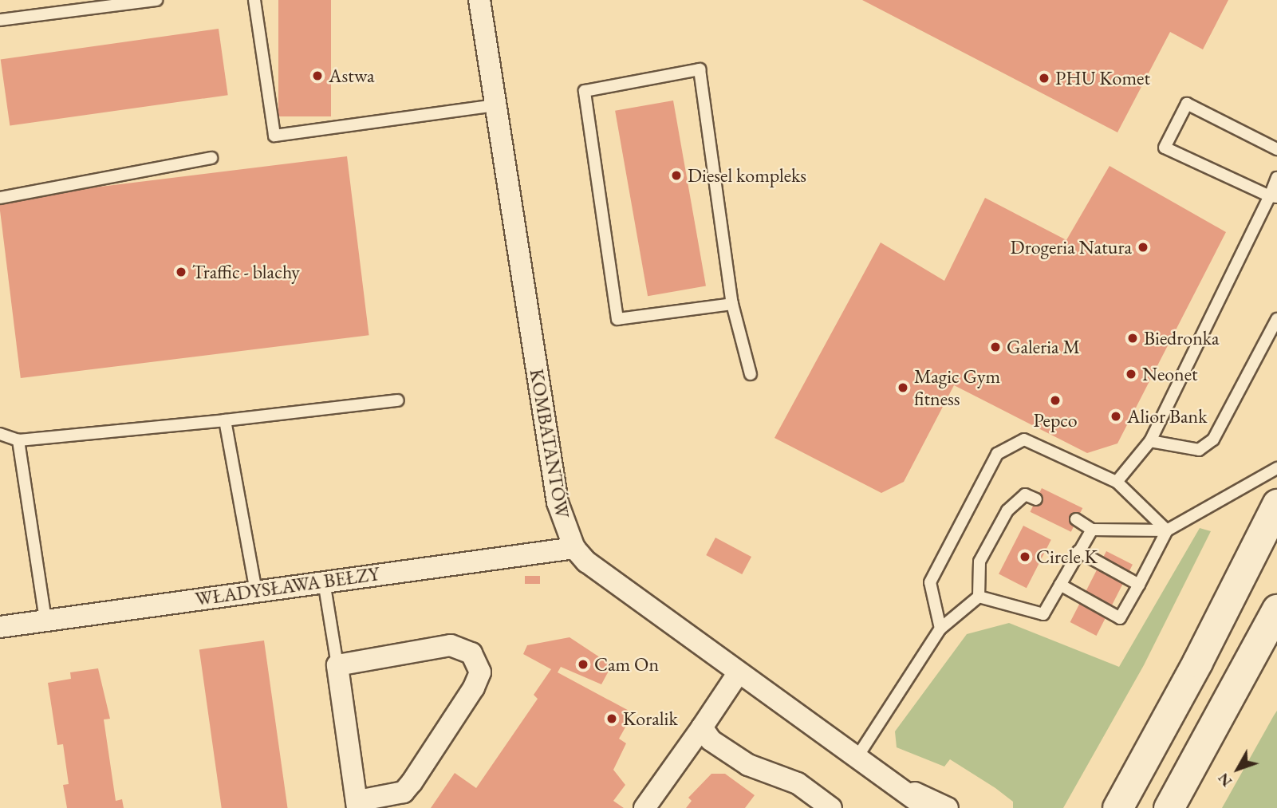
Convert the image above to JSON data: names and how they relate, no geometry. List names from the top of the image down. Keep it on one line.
{"streets":{"street":["KOMBATANTÓW","WŁADYSŁAWA BEŁZY"]},"crossings":[["KOMBATANTÓW","WŁADYSŁAWA BEŁZY"]],"places":["Astwa","PHU Komet","Diesel kompleks","Drogeria Natura","Traffic - blachy","Biedronka","Galeria M","Neonet","Magic Gym fitness","Pepco","Alior Bank","Circle K","Cam On","Koralik"],"north":"bottom left"}
